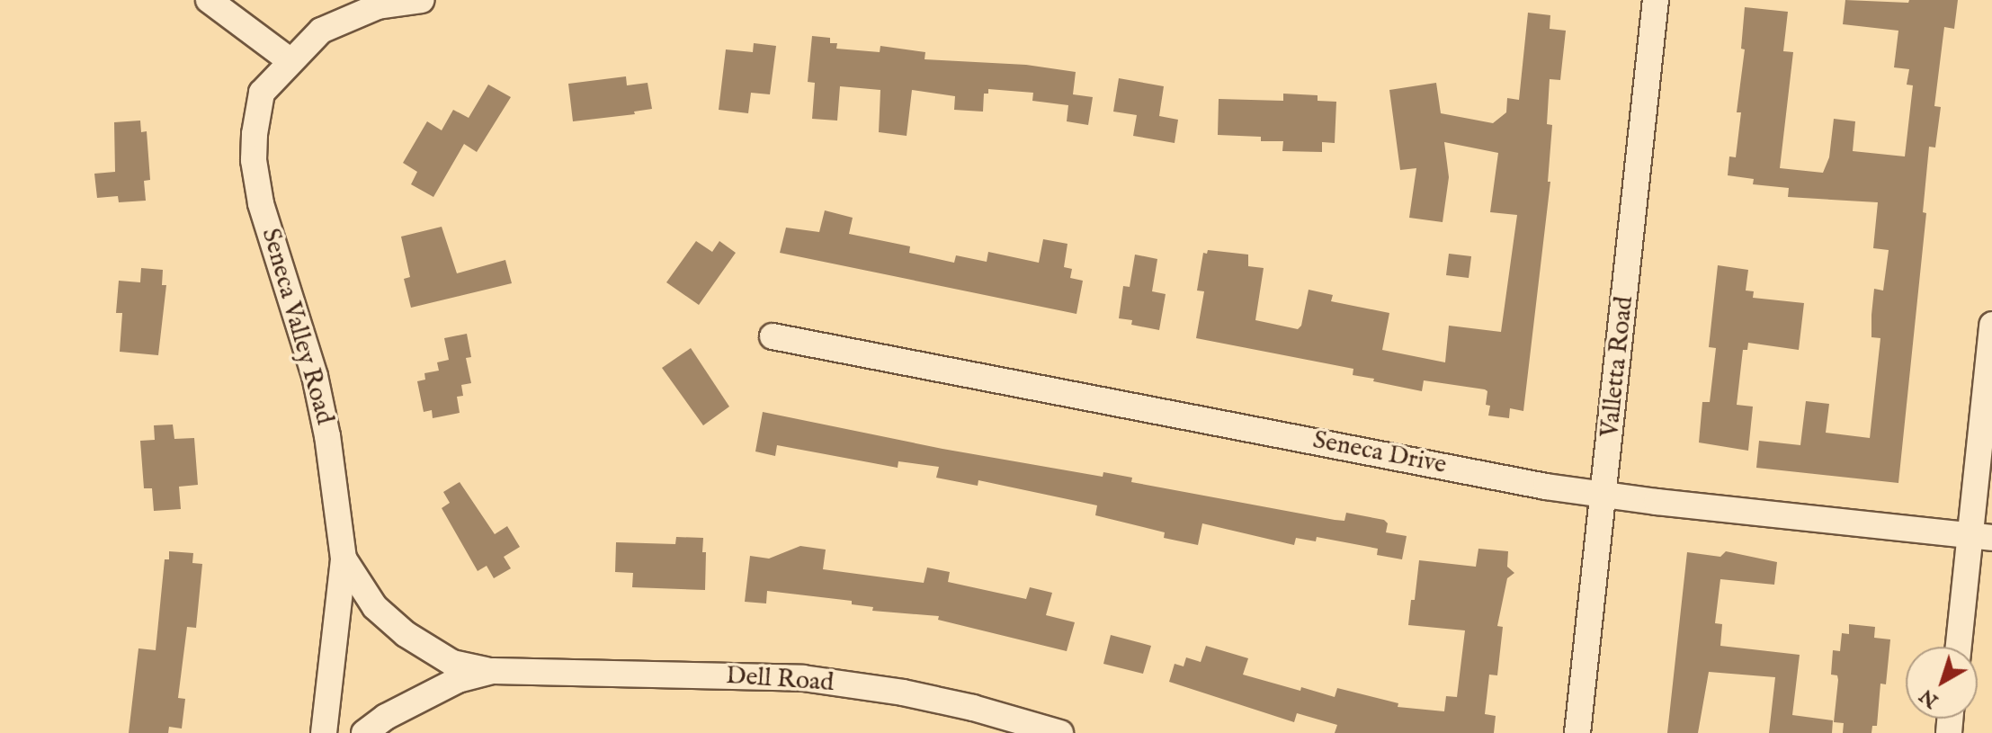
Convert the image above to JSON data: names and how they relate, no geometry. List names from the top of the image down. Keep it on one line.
{"streets":{"street":["Seneca Valley Road","Valletta Road","Seneca Drive","Dell Road"]},"crossings":[["Seneca Valley Road","Dell Road"],["Valletta Road","Seneca Drive"]],"north":"bottom left"}
